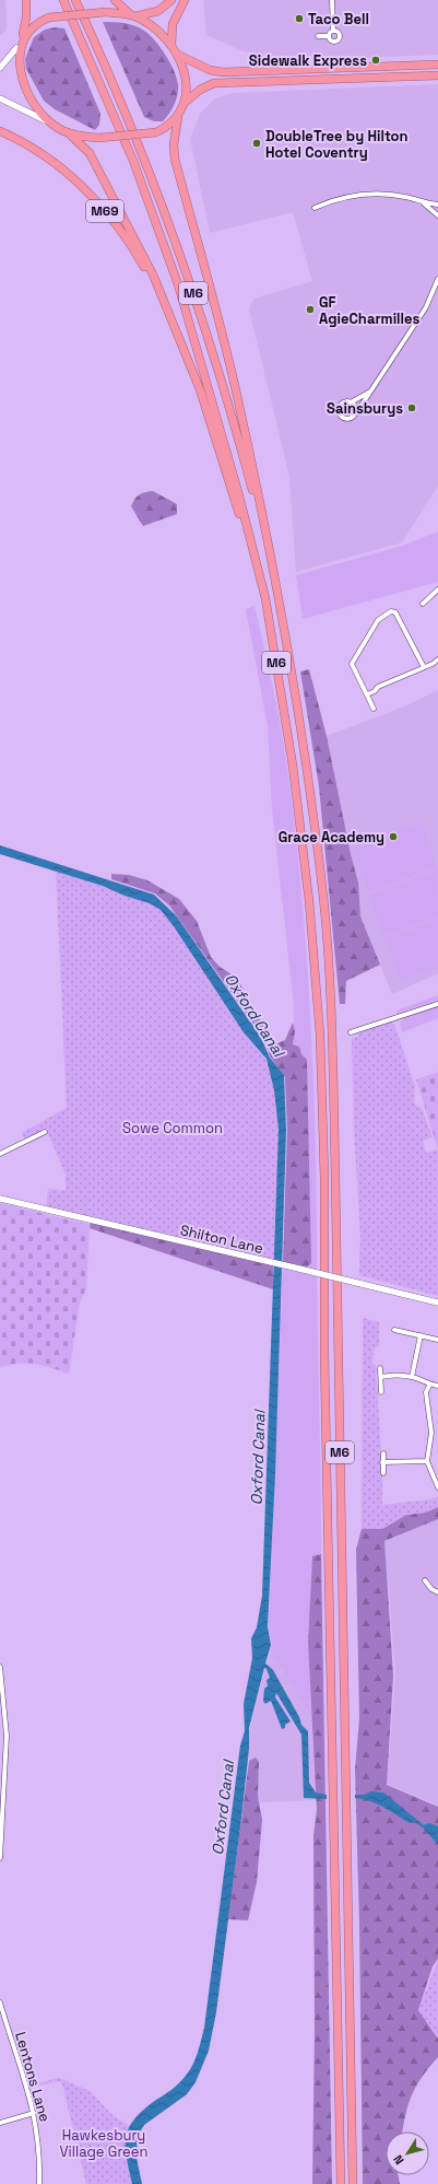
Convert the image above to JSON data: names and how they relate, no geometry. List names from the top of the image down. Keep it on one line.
{"streets":{"highway":["M69","M6"],"street":["Shilton Lane","Lentons Lane"]},"water":["Oxford Canal"],"parks":["Sowe Common","Hawkesbury Village Green"],"places":["Taco Bell","Sidewalk Express","DoubleTree by Hilton Hotel Coventry","GF AgieCharmilles","Sainsburys","Grace Academy"],"north":"bottom left"}
